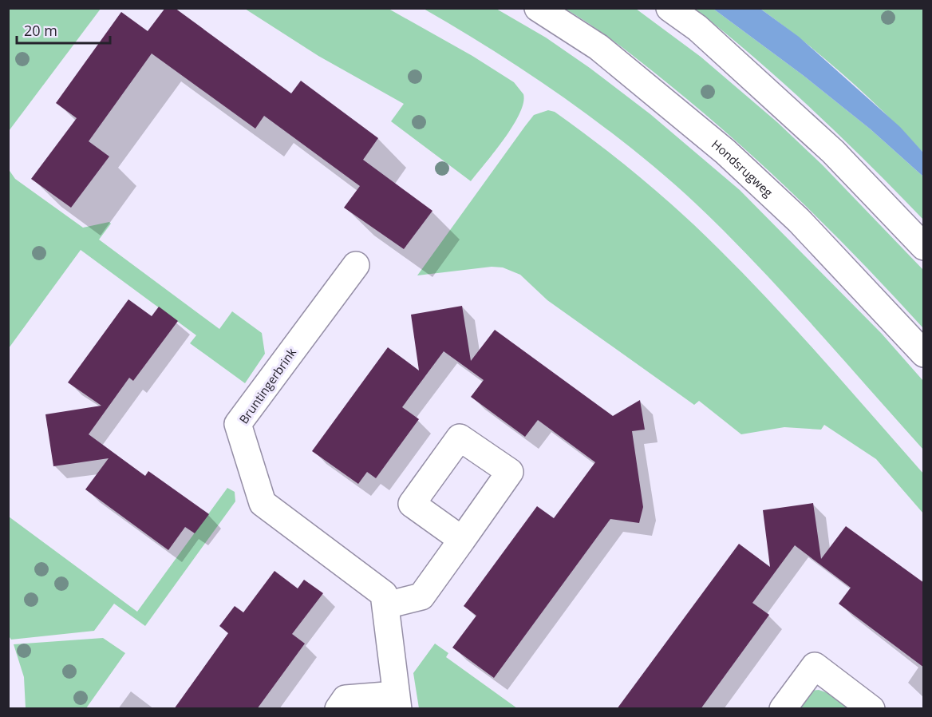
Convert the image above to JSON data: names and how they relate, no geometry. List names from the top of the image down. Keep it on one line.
{"streets":{"main road":["Hondsrugweg","Bruntingerbrink"]},"scale_bar":"20 m"}
